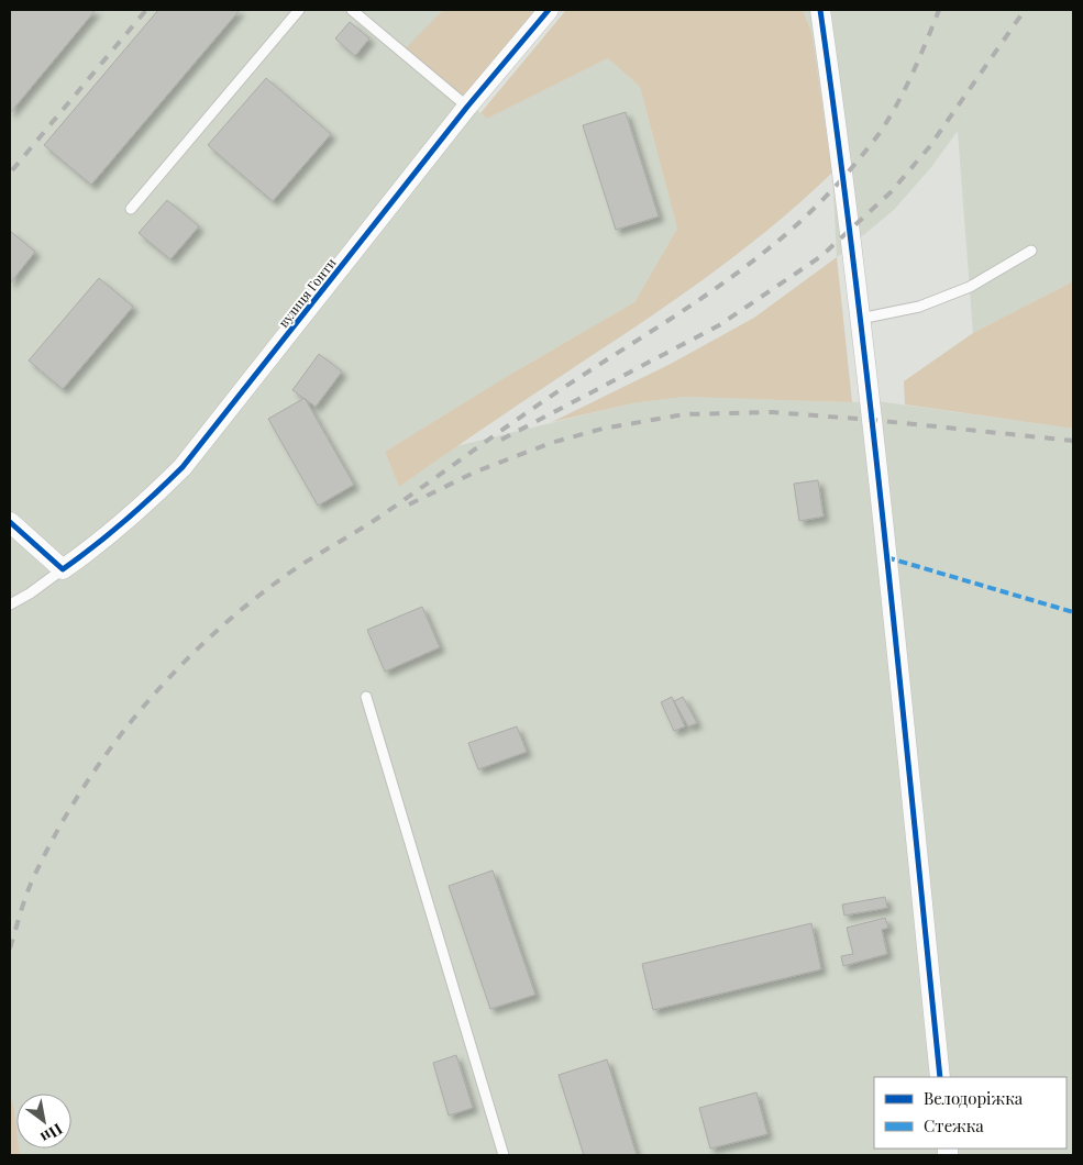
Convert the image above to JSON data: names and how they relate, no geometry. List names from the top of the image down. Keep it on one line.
{"streets":{"street":["вулиця Гонти"]},"legend":["Велодоріжка","Стежка"],"north":"bottom right"}
